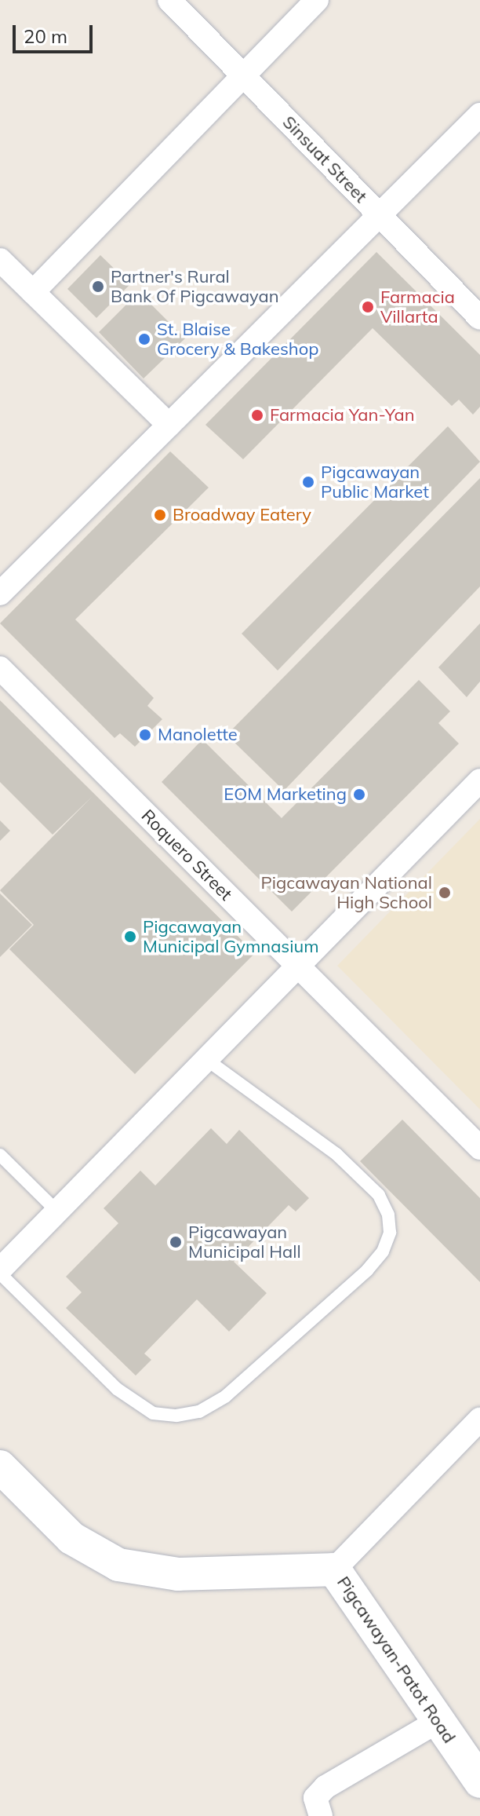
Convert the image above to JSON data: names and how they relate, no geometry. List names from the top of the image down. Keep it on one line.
{"streets":{"main road":["Pigcawayan-Patot Road"],"street":["Sinsuat Street","Roquero Street"]},"places":["Partner's Rural Bank Of Pigcawayan","Farmacia Villarta","St. Blaise Grocery & Bakeshop","Farmacia Yan-Yan","Pigcawayan Public Market","Broadway Eatery","Manolette","EOM Marketing","Pigcawayan National High School","Pigcawayan Municipal Gymnasium","Pigcawayan Municipal Hall"],"scale_bar":"20 m"}
